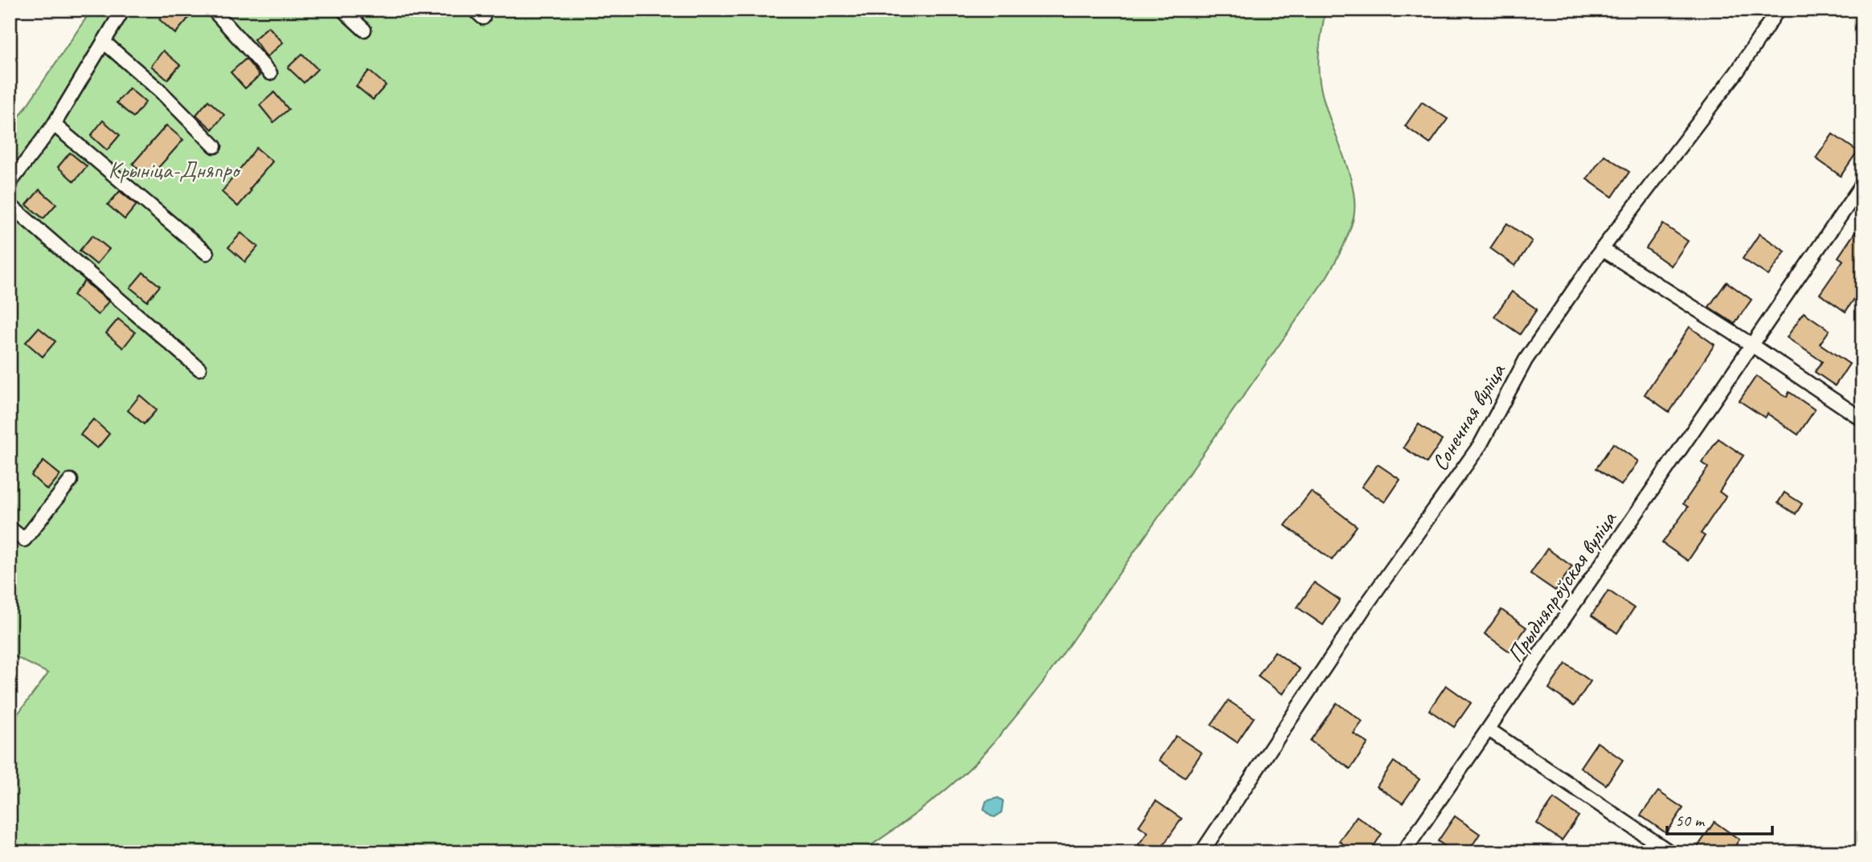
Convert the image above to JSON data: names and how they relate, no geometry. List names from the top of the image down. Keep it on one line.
{"streets":{"street":["Сонечная вуліца","Прыдняпроўская вуліца"]},"parks":["Крыніца-Дняпро"],"scale_bar":"50 m"}
